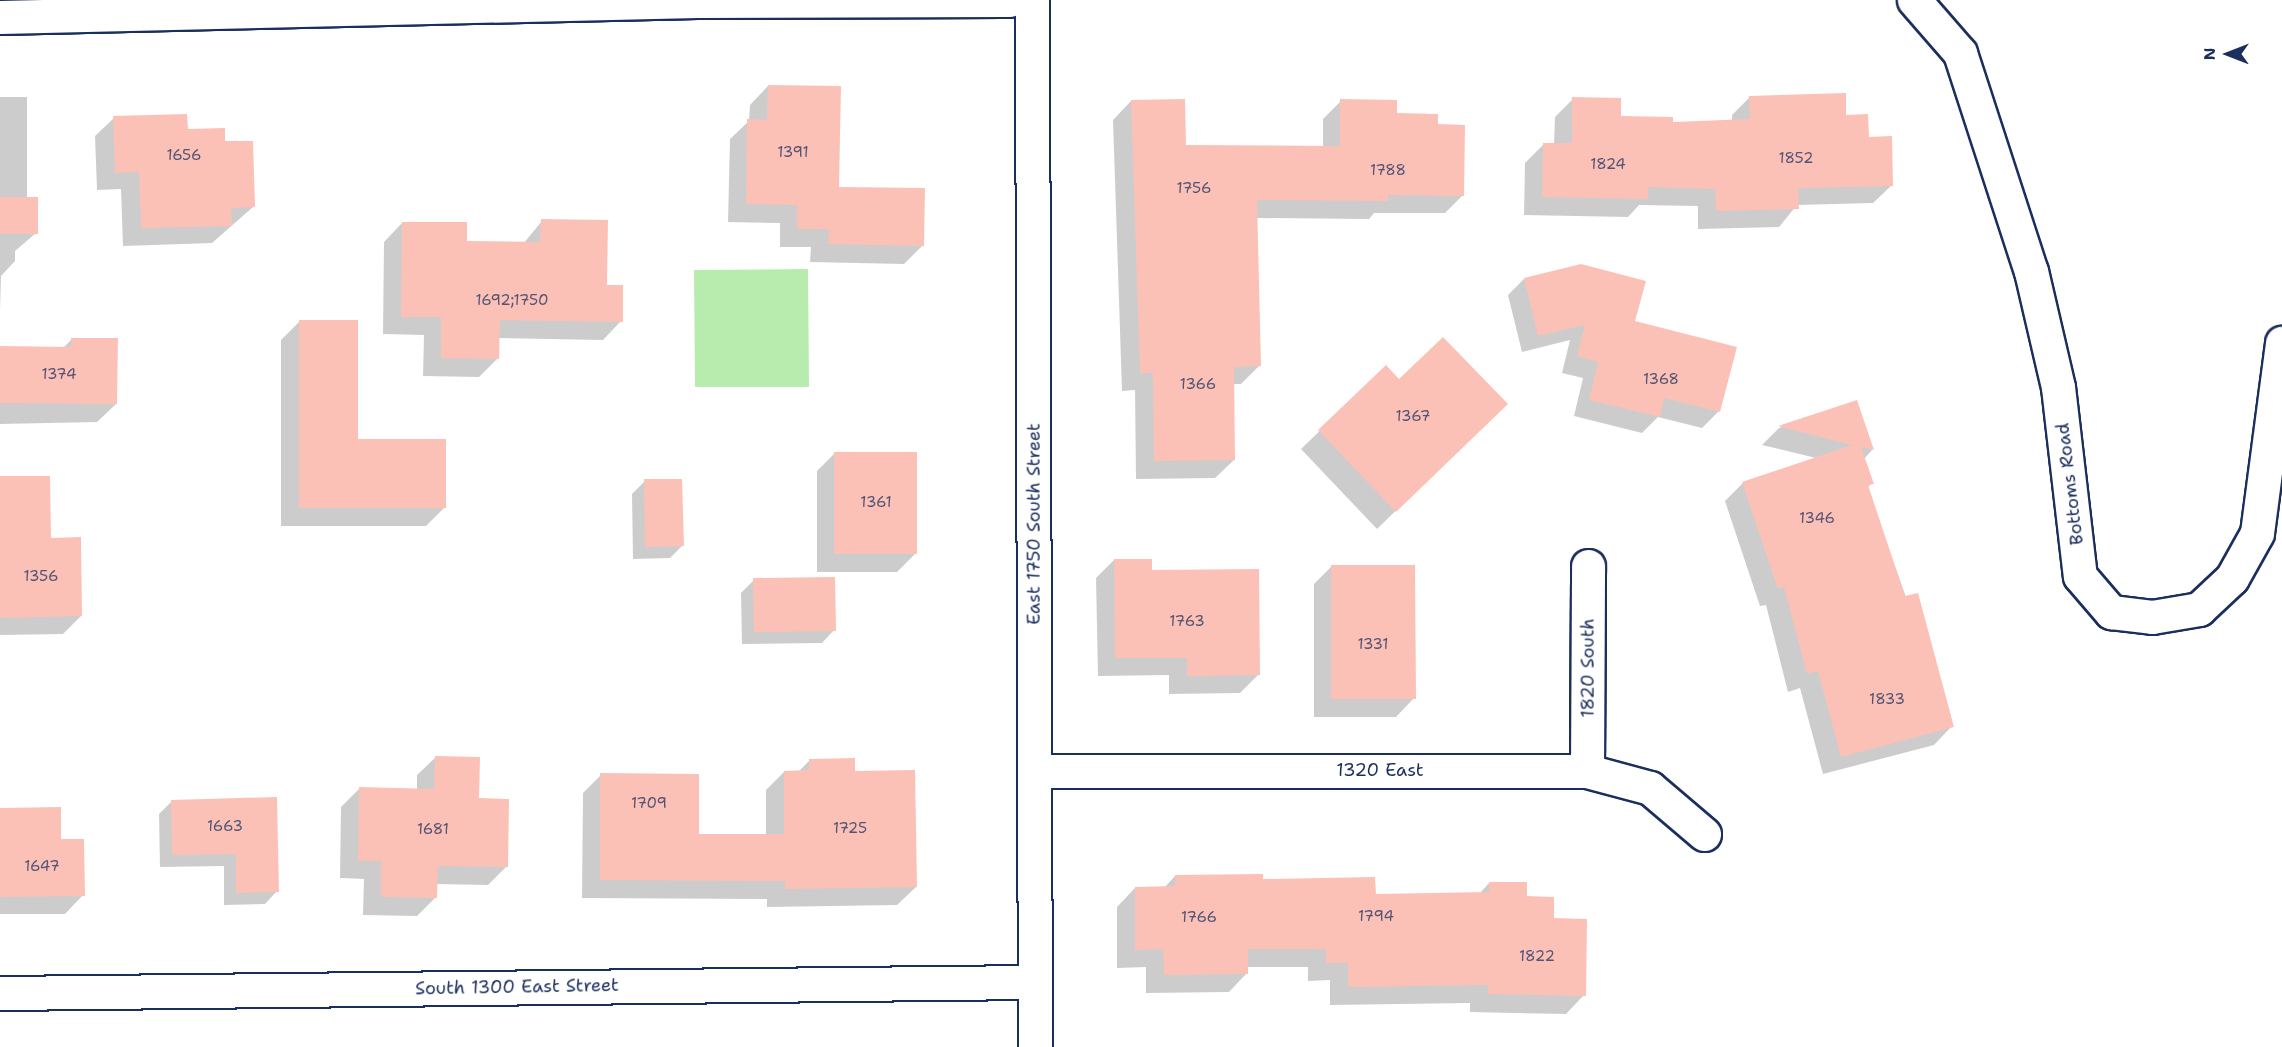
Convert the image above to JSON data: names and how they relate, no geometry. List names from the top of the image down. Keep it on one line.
{"streets":{"street":["Bottoms Road","East 1750 South Street","1820 South","1320 East","South 1300 East Street"]},"crossings":[["East 1750 South Street","1320 East"],["East 1750 South Street","South 1300 East Street"],["1820 South","1320 East"]],"house_numbers":["1391","1656","1852","1824","1788","1756","1692;1750","1374","1368","1366","1367","1361","1346","1356","1763","1331","1833","1709","1663","1725","1681","1647","1794","1766","1822"],"north":"left"}
